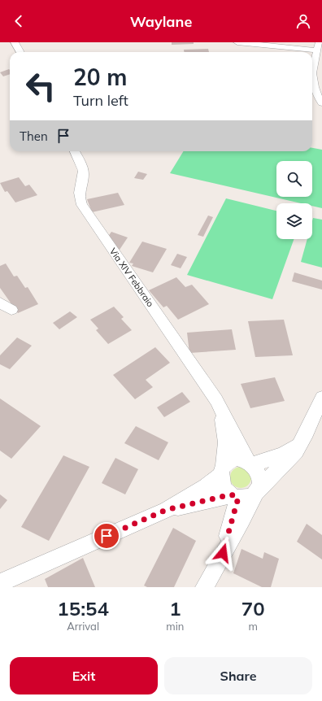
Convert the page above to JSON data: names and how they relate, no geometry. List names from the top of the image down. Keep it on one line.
{"streets":{"street":["Via XIV Febbraio"]},"page":{"header":"Waylane","turn":["20 m","Turn left"],"then":"Then","eta":["15:54","Arrival","1","min","70","m"],"buttons":["Exit","Share"]}}
